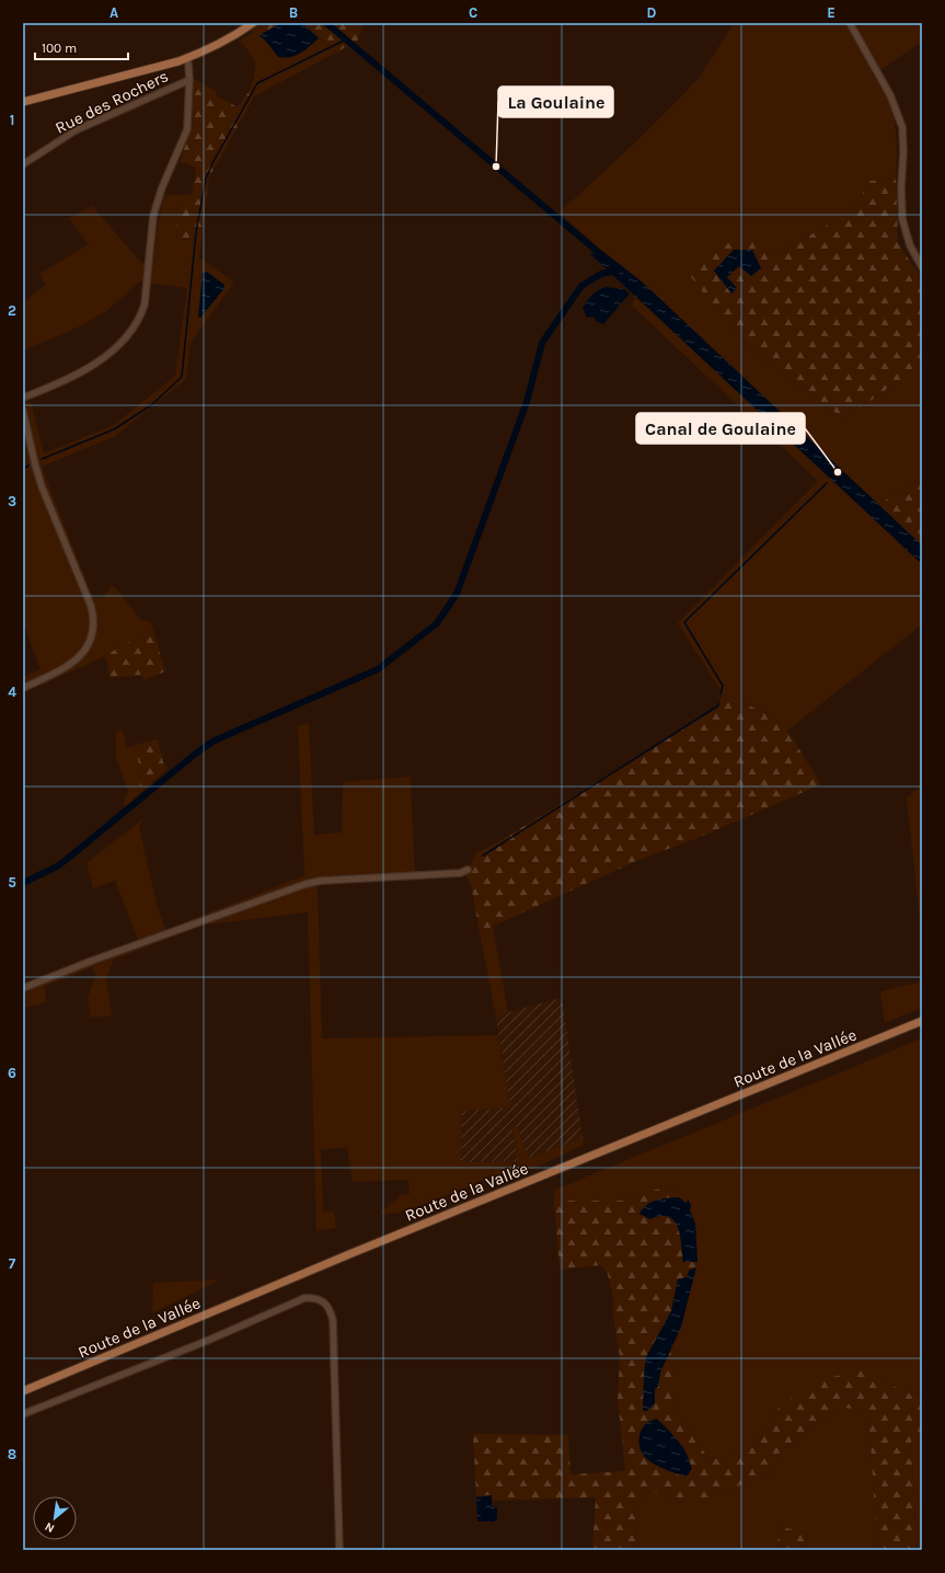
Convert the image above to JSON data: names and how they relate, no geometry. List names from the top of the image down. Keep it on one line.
{"streets":{"main road":["Route de la Vallée"],"street":["Rue des Rochers"]},"places":["La Goulaine","Canal de Goulaine"],"scale_bar":"100 m","north":"bottom left","grid":{"columns":["A","B","C","D","E"],"rows":["1","2","3","4","5","6","7","8"]}}
